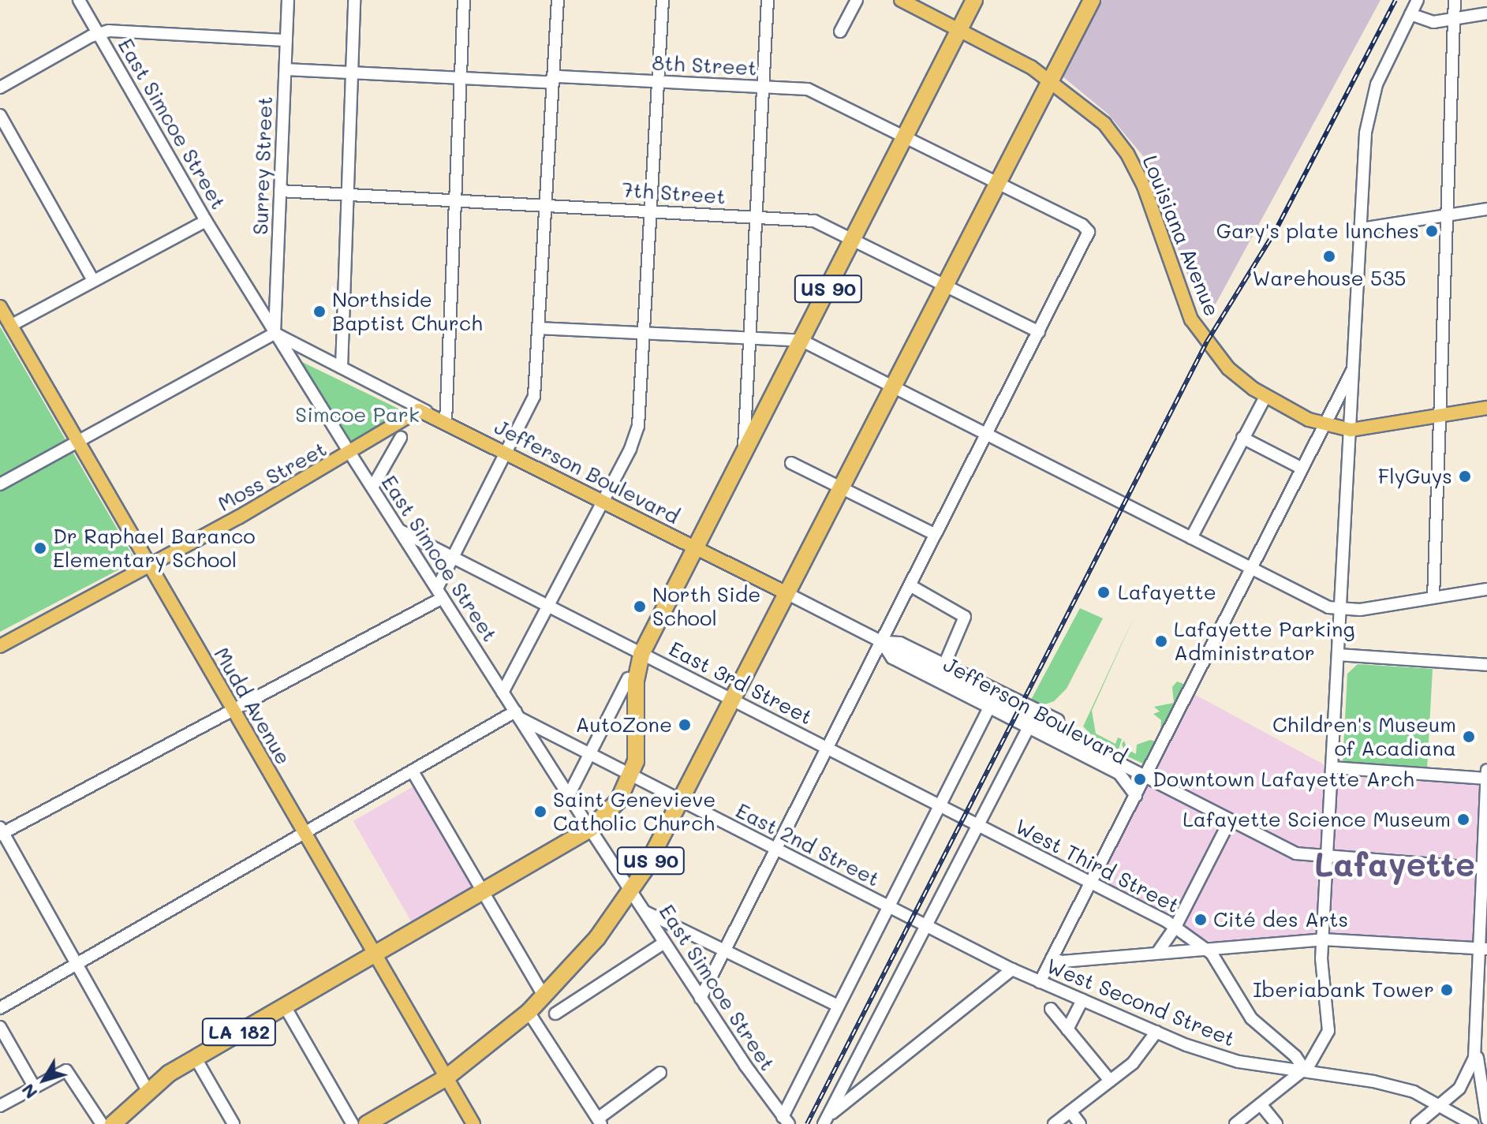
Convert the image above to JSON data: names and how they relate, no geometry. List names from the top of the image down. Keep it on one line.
{"streets":{"highway":["US 90","LA 182"],"main road":["Louisiana Avenue","Jefferson Boulevard","Moss Street","Mudd Avenue"],"street":["8th Street","East Simcoe Street","Surrey Street","7th Street","East 3rd Street","East 2nd Street","West Third Street","West Second Street"]},"crossings":[["8th Street","Surrey Street"],["8th Street","7th Street"],["8th Street","US 90"],["East Simcoe Street","Surrey Street"],["East Simcoe Street","US 90"],["East Simcoe Street","Jefferson Boulevard"],["East Simcoe Street","Moss Street"],["East Simcoe Street","East 3rd Street"],["East Simcoe Street","East 2nd Street"],["Surrey Street","7th Street"],["Surrey Street","Jefferson Boulevard"],["7th Street","US 90"],["Louisiana Avenue","US 90"],["US 90","Jefferson Boulevard"],["US 90","East 3rd Street"],["US 90","Mudd Avenue"],["US 90","East 2nd Street"],["US 90","LA 182"],["Jefferson Boulevard","Moss Street"],["Moss Street","Mudd Avenue"],["East 3rd Street","West Third Street"],["Mudd Avenue","LA 182"],["East 2nd Street","West Second Street"],["West Third Street","West Second Street"]],"districts":["Lafayette"],"parks":["Simcoe Park"],"places":["Gary's plate lunches","Warehouse 535","Northside Baptist Church","FlyGuys","Dr Raphael Baranco Elementary School","Lafayette","North Side School","Lafayette Parking Administrator","AutoZone","Children's Museum of Acadiana","Downtown Lafayette Arch","Saint Genevieve Catholic Church","Lafayette Science Museum","Cité des Arts","Iberiabank Tower"],"north":"bottom left"}
